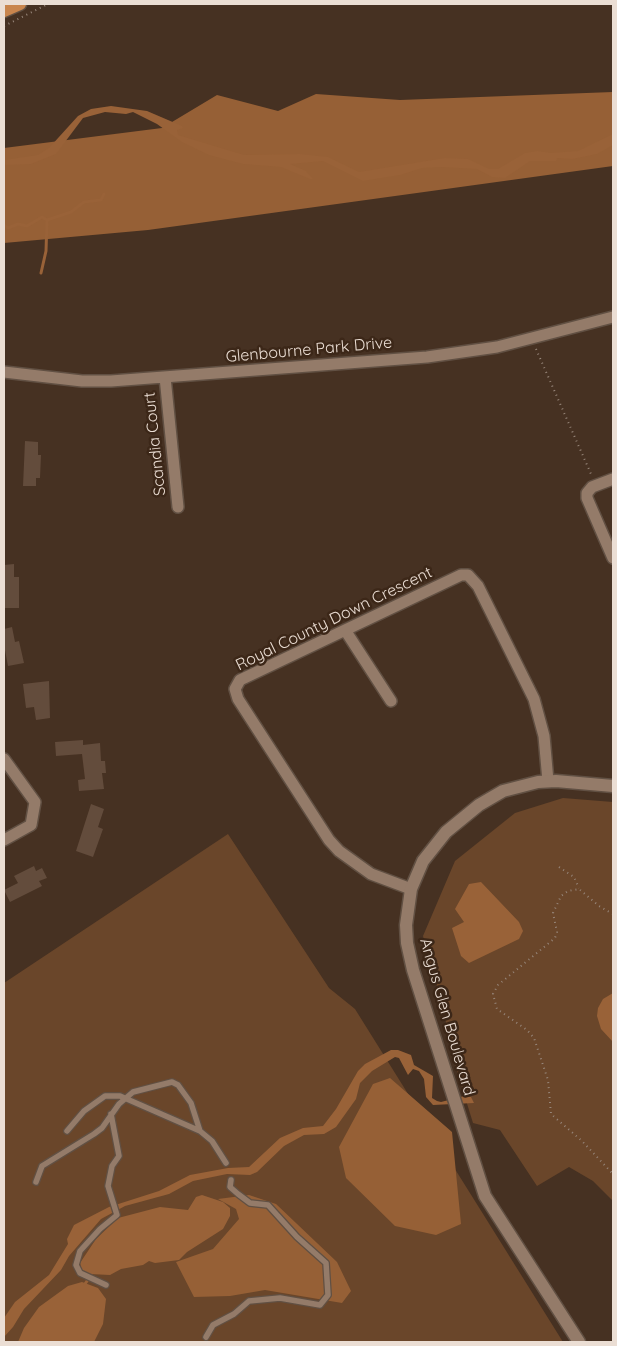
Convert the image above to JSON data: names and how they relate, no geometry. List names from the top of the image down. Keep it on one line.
{"streets":{"street":["Glenbourne Park Drive","Scandia Court","Royal County Down Crescent","Angus Glen Boulevard"]},"crossings":[["Glenbourne Park Drive","Scandia Court"],["Royal County Down Crescent","Angus Glen Boulevard"]]}
